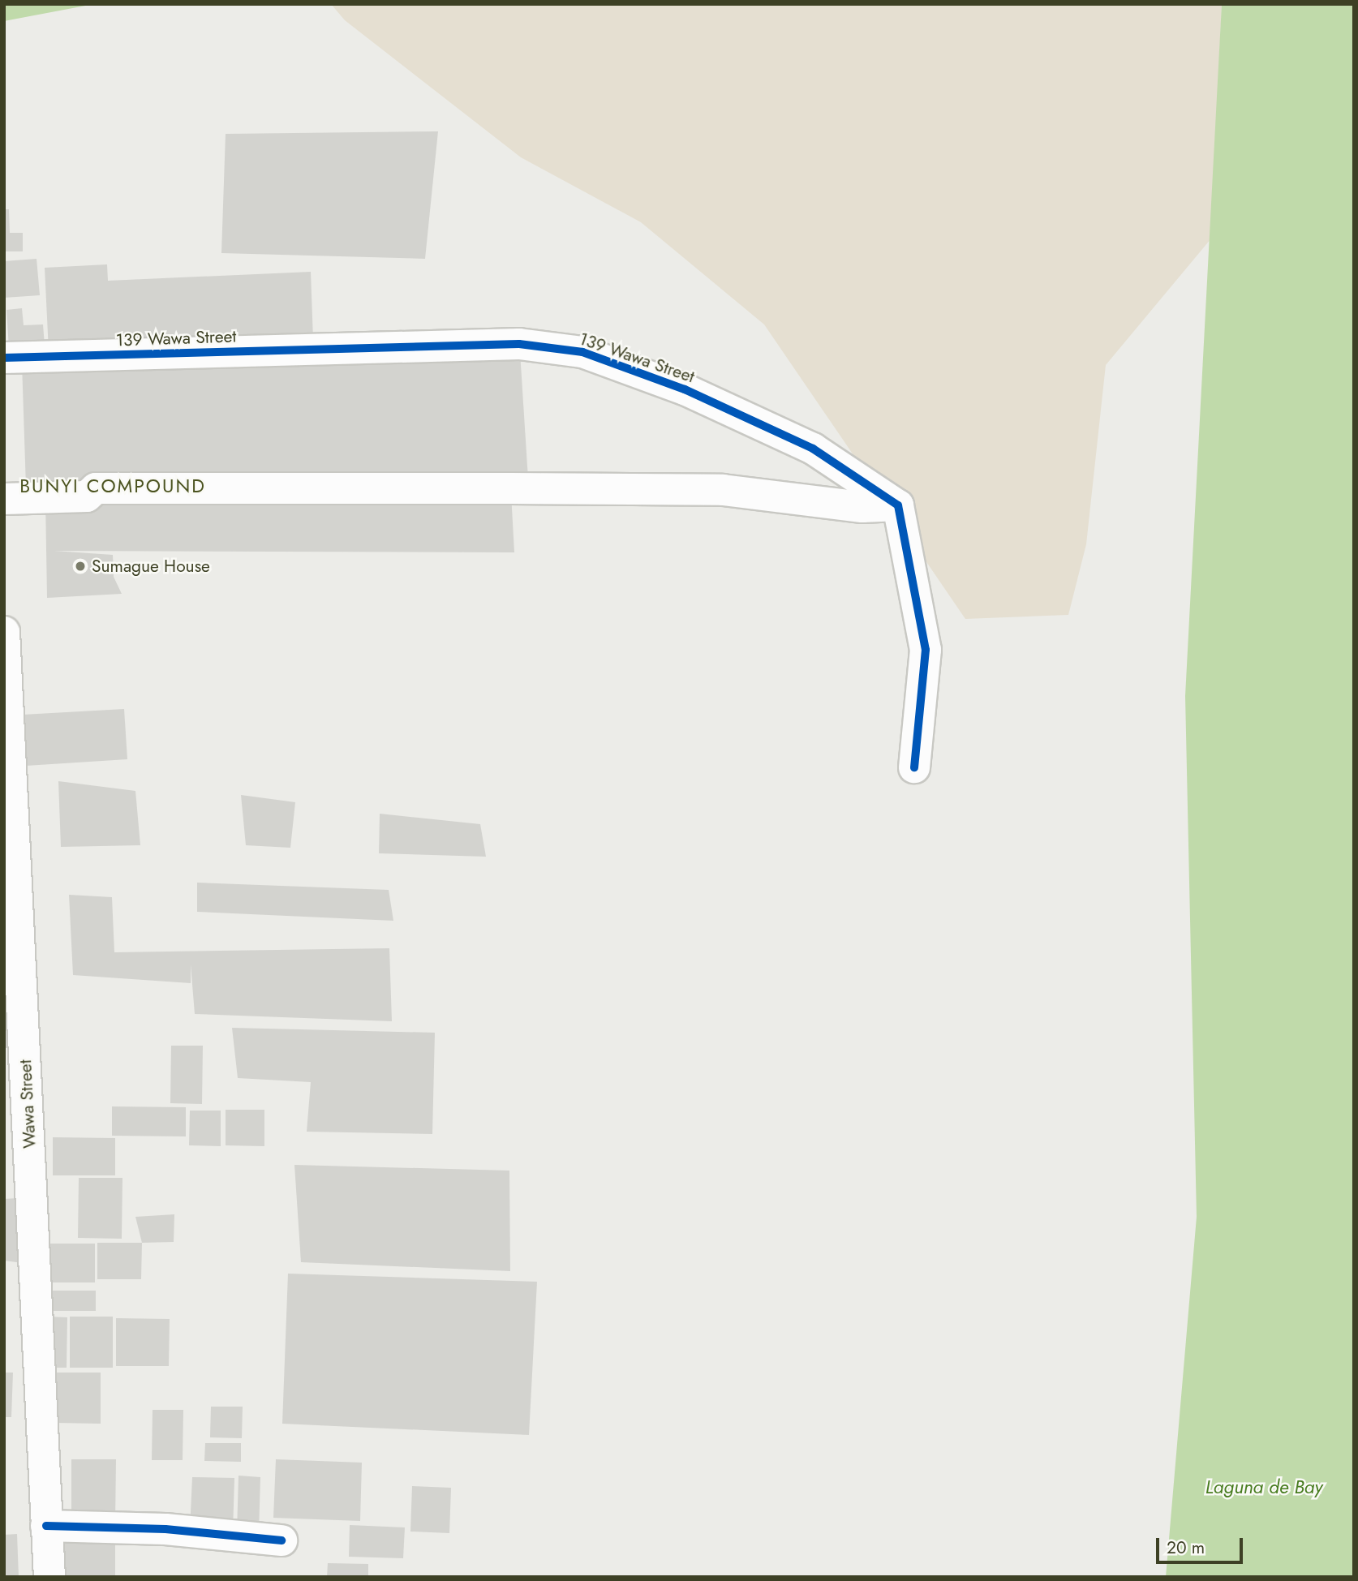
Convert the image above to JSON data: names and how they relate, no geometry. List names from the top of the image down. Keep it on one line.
{"streets":{"street":["139 Wawa Street","Wawa Street"]},"districts":["BUNYI COMPOUND"],"water":["Laguna de Bay"],"places":["Sumague House"],"scale_bar":"20 m"}
